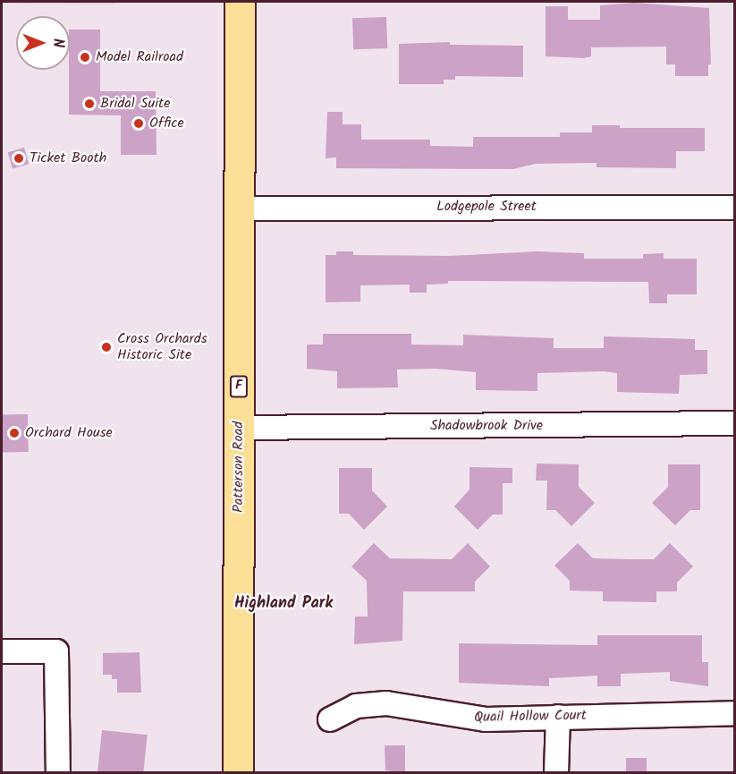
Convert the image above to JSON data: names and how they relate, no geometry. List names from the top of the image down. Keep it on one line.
{"streets":{"main road":["F","Patterson Road"],"street":["Lodgepole Street","Shadowbrook Drive","Quail Hollow Court"]},"crossings":[["Lodgepole Street","Patterson Road"],["Shadowbrook Drive","Patterson Road"]],"districts":["Highland Park"],"places":["Model Railroad","Bridal Suite","Office","Ticket Booth","Cross Orchards Historic Site","Orchard House"],"north":"right"}
